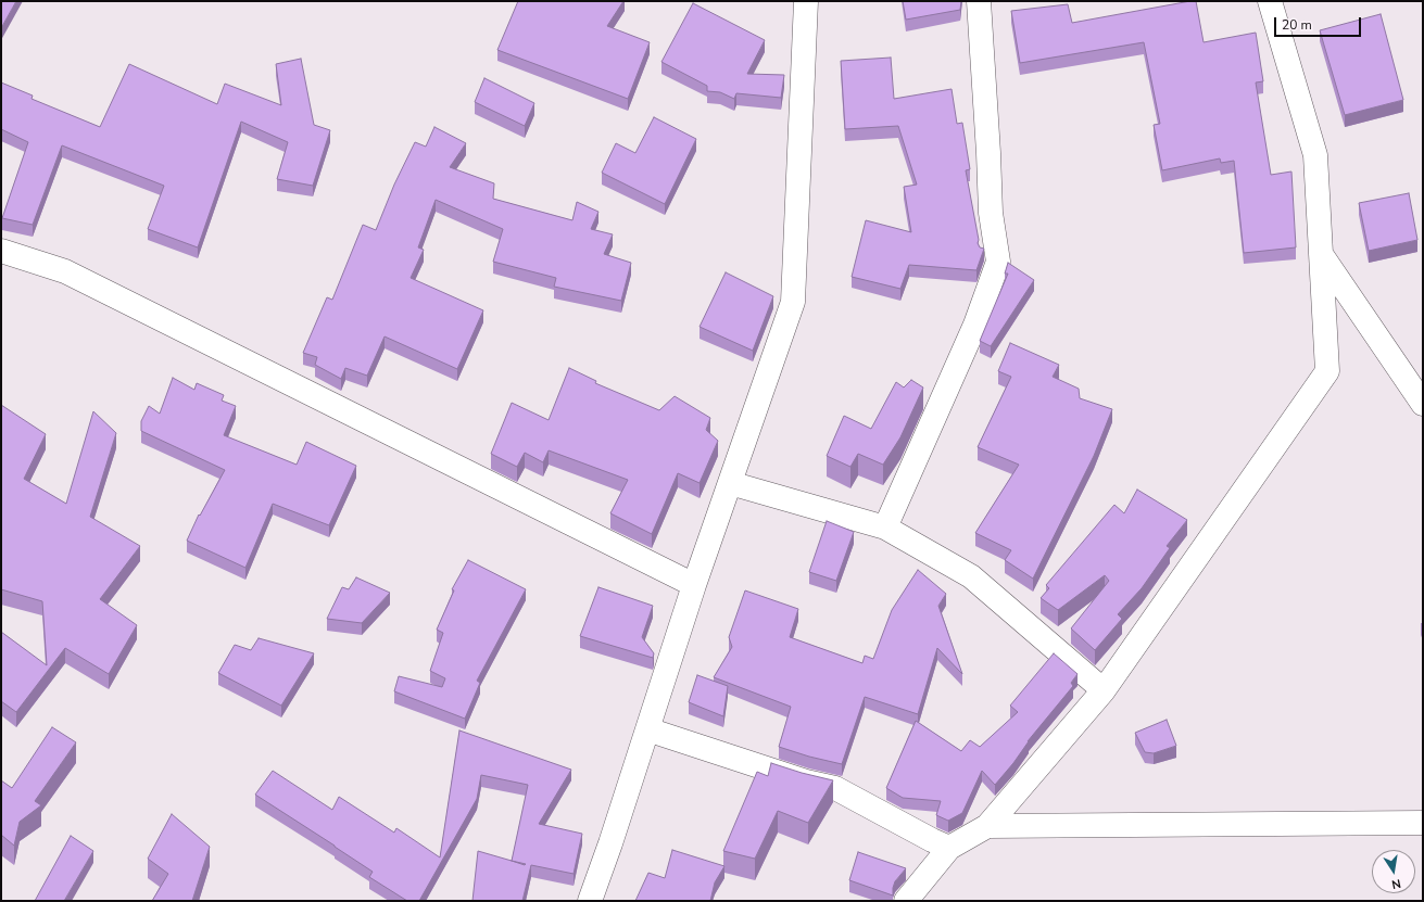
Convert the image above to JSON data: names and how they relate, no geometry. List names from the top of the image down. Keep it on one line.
{"scale_bar":"20 m","north":"bottom"}
